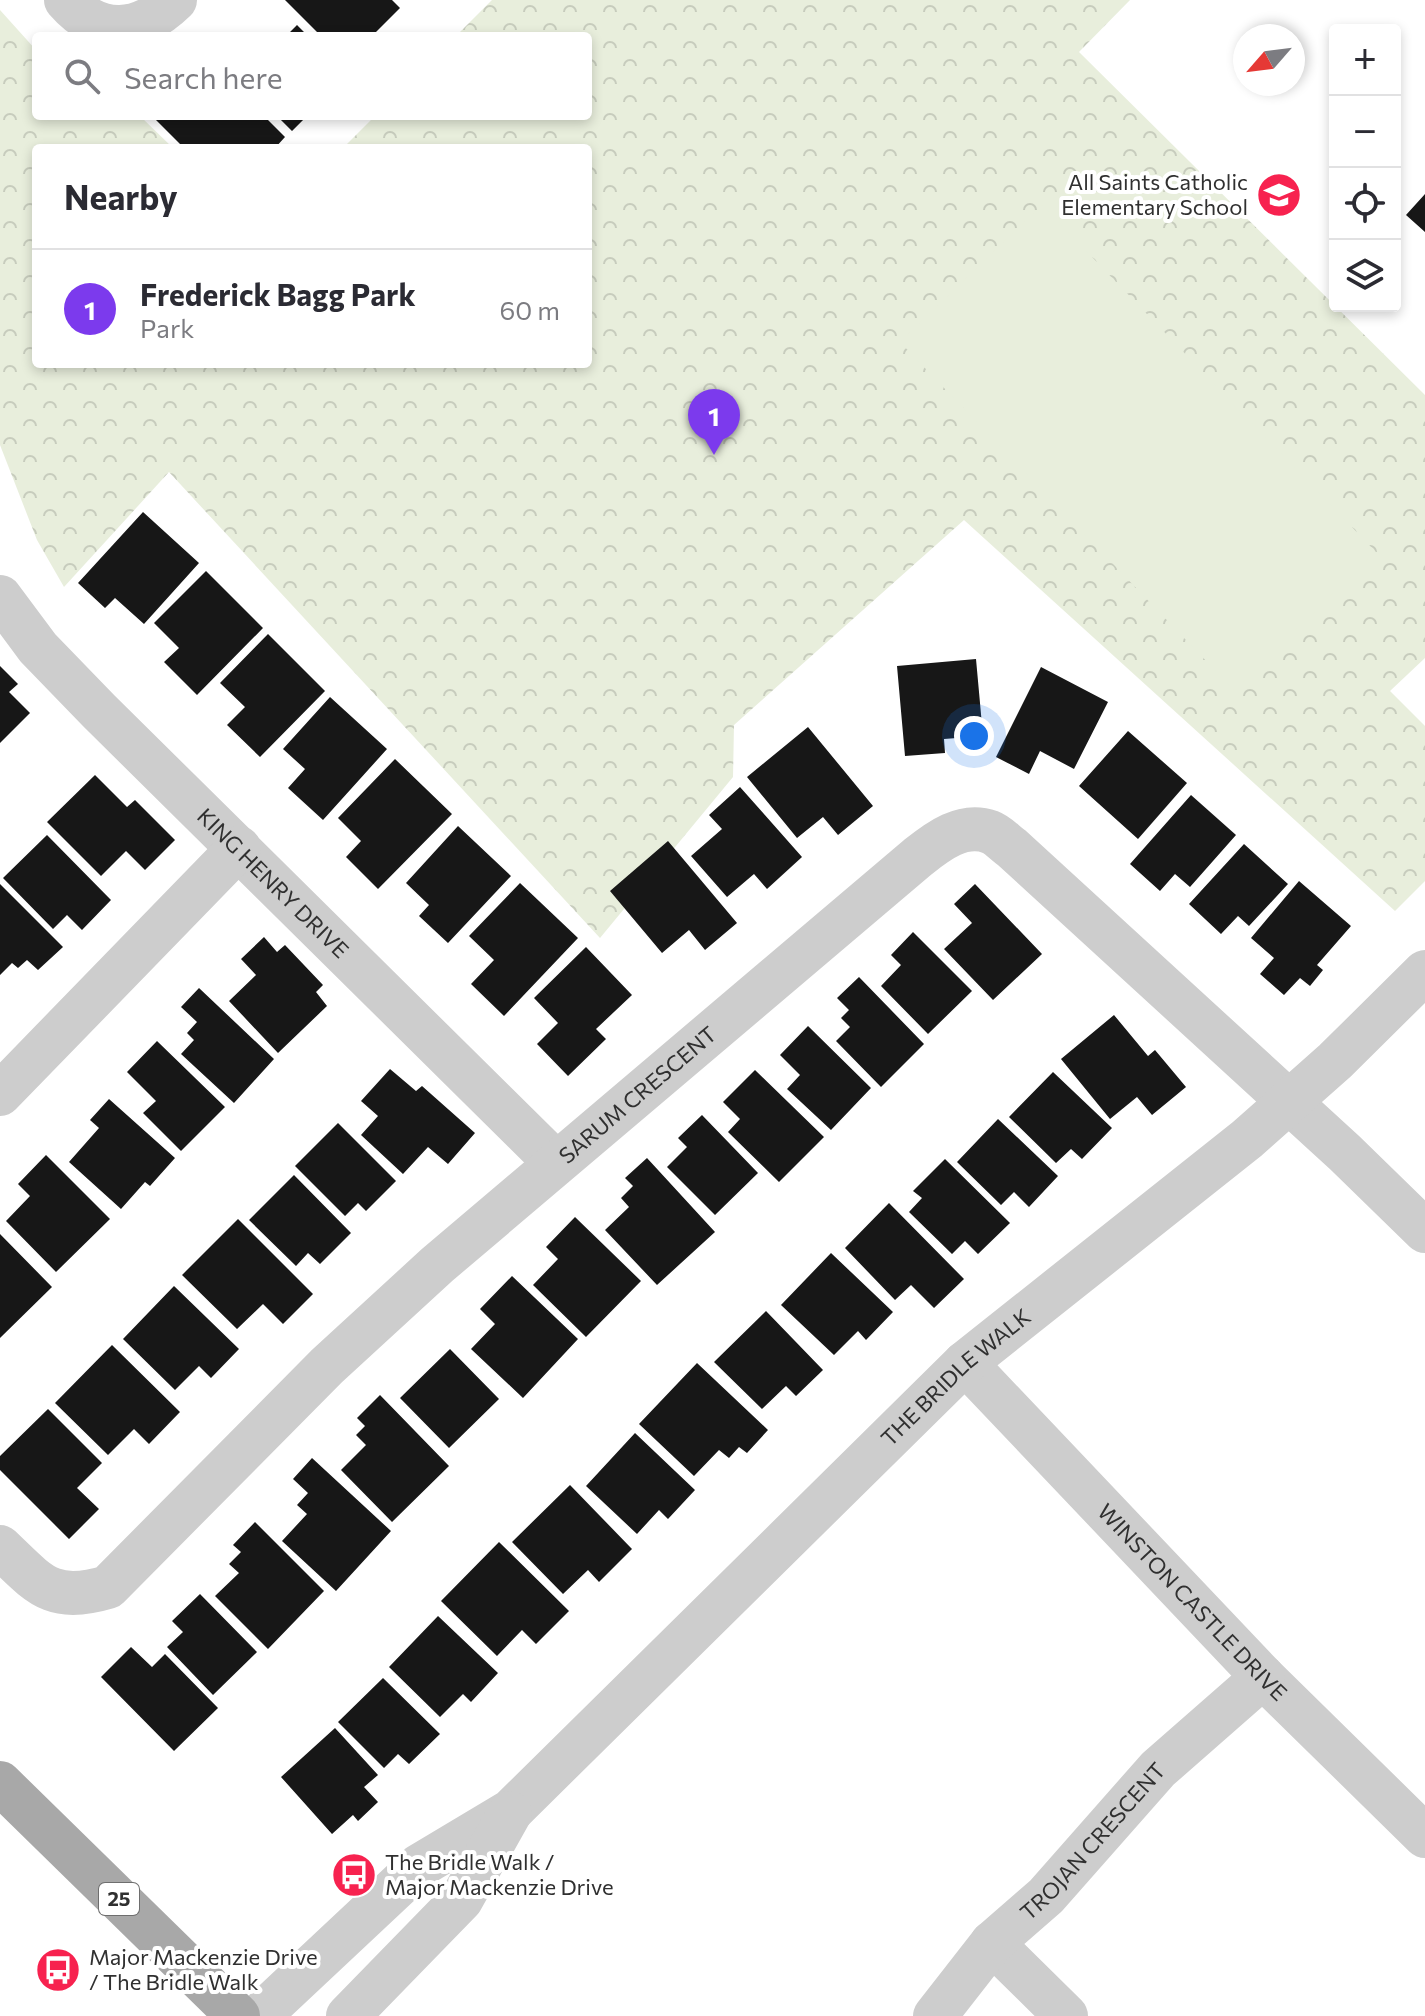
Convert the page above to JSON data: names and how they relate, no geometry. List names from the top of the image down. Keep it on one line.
{"streets":{"main road":["25"],"street":["KING HENRY DRIVE","SARUM CRESCENT","THE BRIDLE WALK","WINSTON CASTLE DRIVE","TROJAN CRESCENT"]},"crossings":[["KING HENRY DRIVE","SARUM CRESCENT"],["SARUM CRESCENT","THE BRIDLE WALK"],["THE BRIDLE WALK","WINSTON CASTLE DRIVE"],["WINSTON CASTLE DRIVE","TROJAN CRESCENT"]],"places":{"school or university":["All Saints Catholic Elementary School"],"bus stop":["The Bridle Walk / Major Mackenzie Drive","Major Mackenzie Drive / The Bridle Walk"]},"north":"bottom left","page":{"map_buttons":["+","−"],"search":"Search here","heading":"Nearby","list":[{"mark":"1","name":"Frederick Bagg Park","note":"Park","value":"60 m"}],"pins":"1"}}
